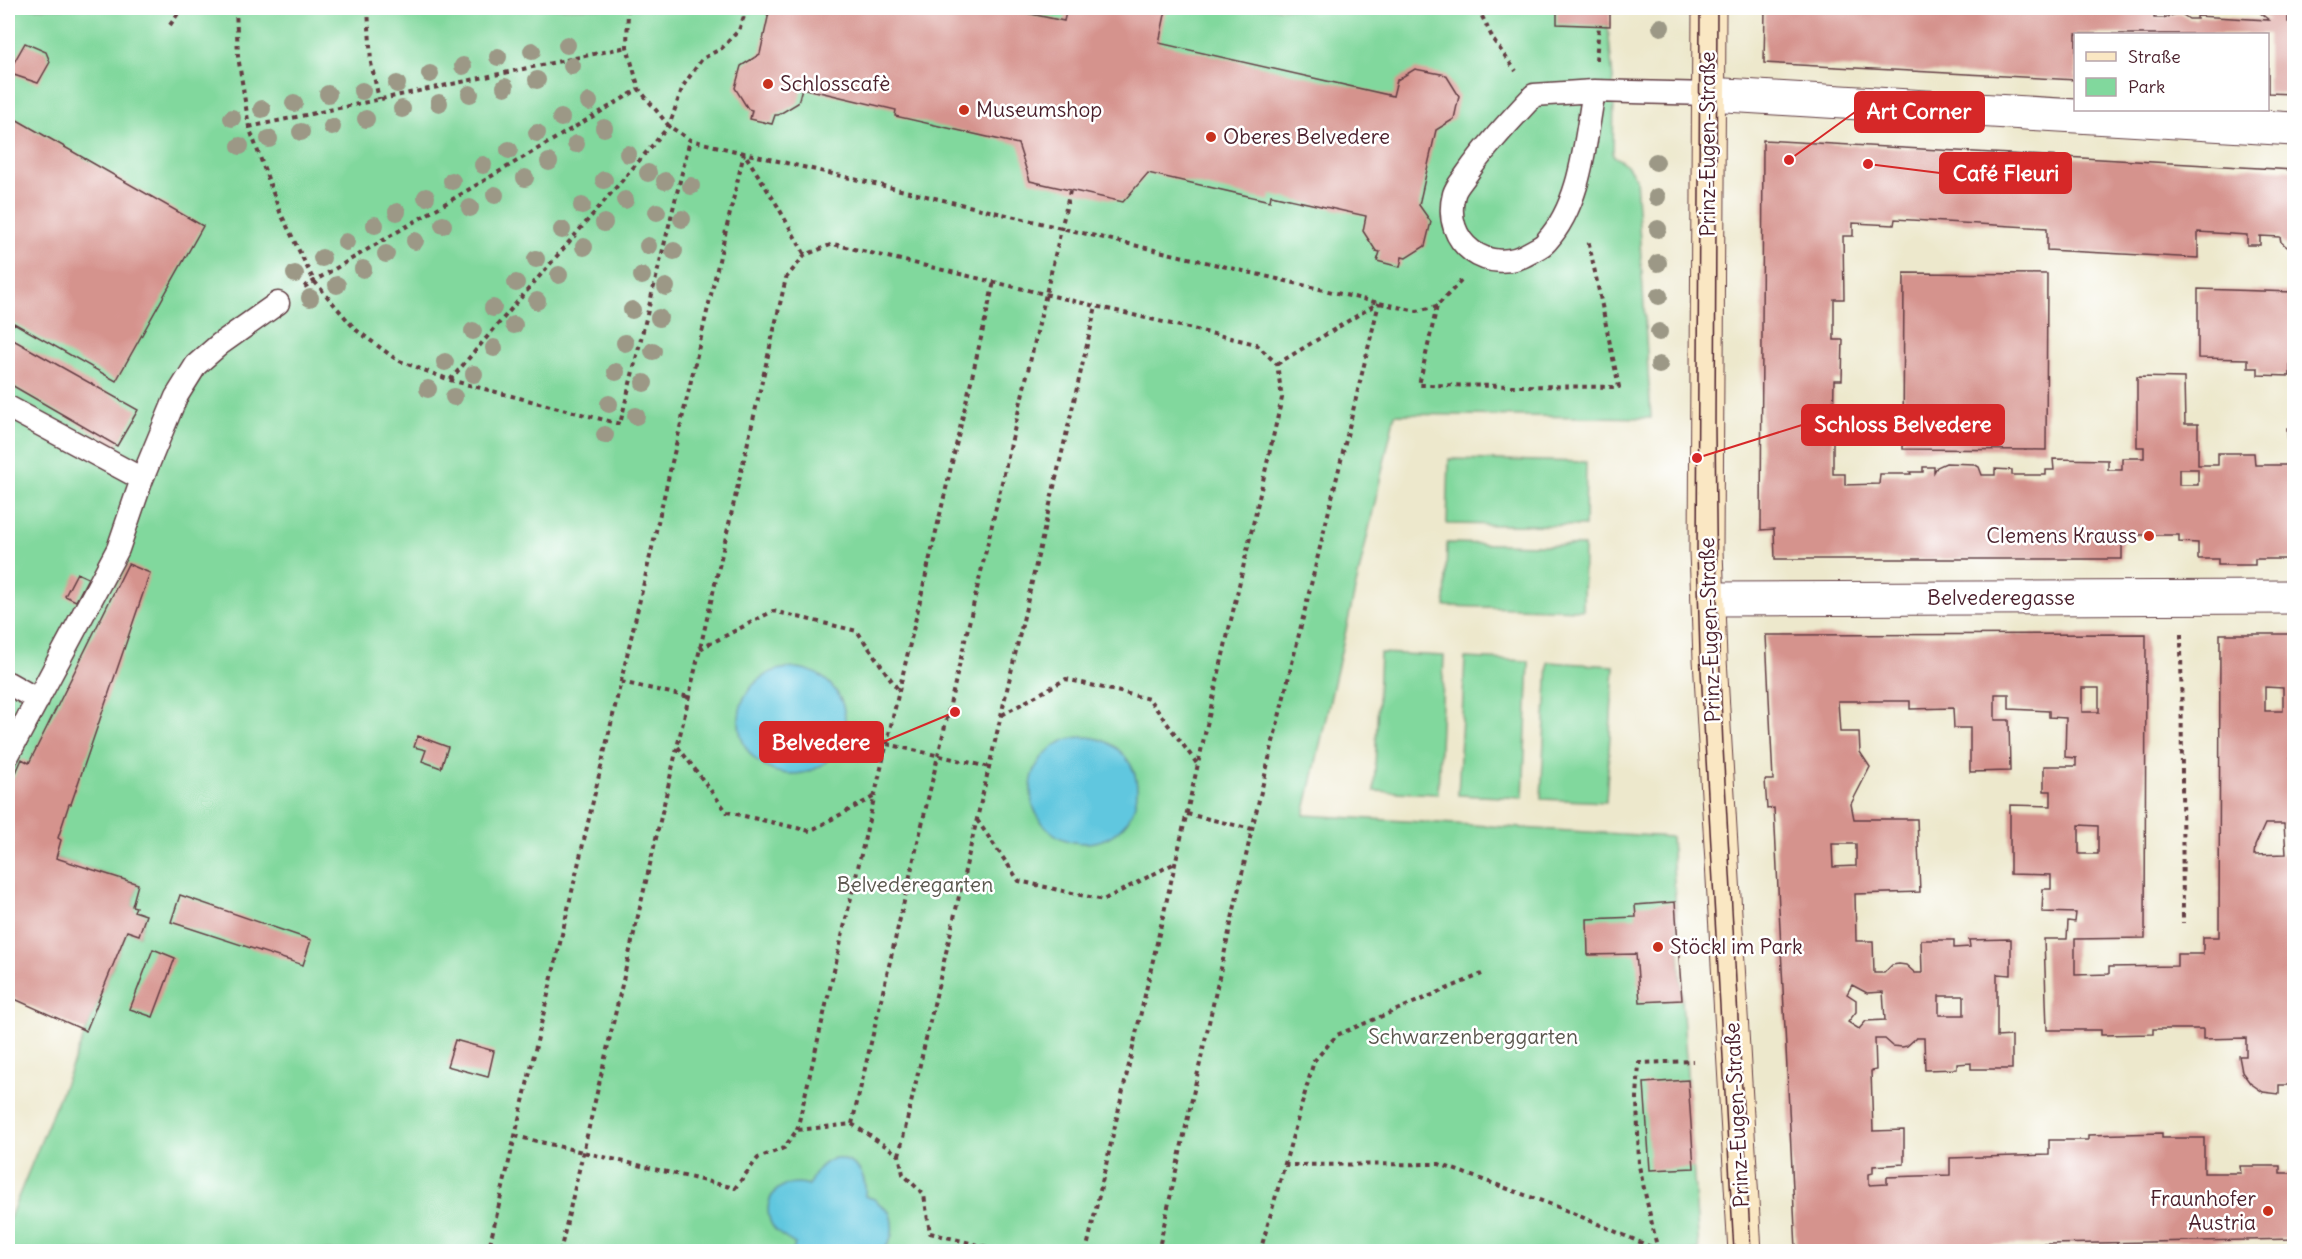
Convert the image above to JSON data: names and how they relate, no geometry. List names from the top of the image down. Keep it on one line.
{"streets":{"street":["Prinz-Eugen-Straße","Belvederegasse"]},"crossings":[["Prinz-Eugen-Straße","Belvederegasse"]],"parks":["Belvederegarten","Schwarzenberggarten"],"places":["Schlosscafè","Museumshop","Oberes Belvedere","Art Corner","Café Fleuri","Schloss Belvedere","Clemens Krauss","Belvedere","Stöckl im Park","Fraunhofer Austria"],"legend":["Straße","Park"]}
